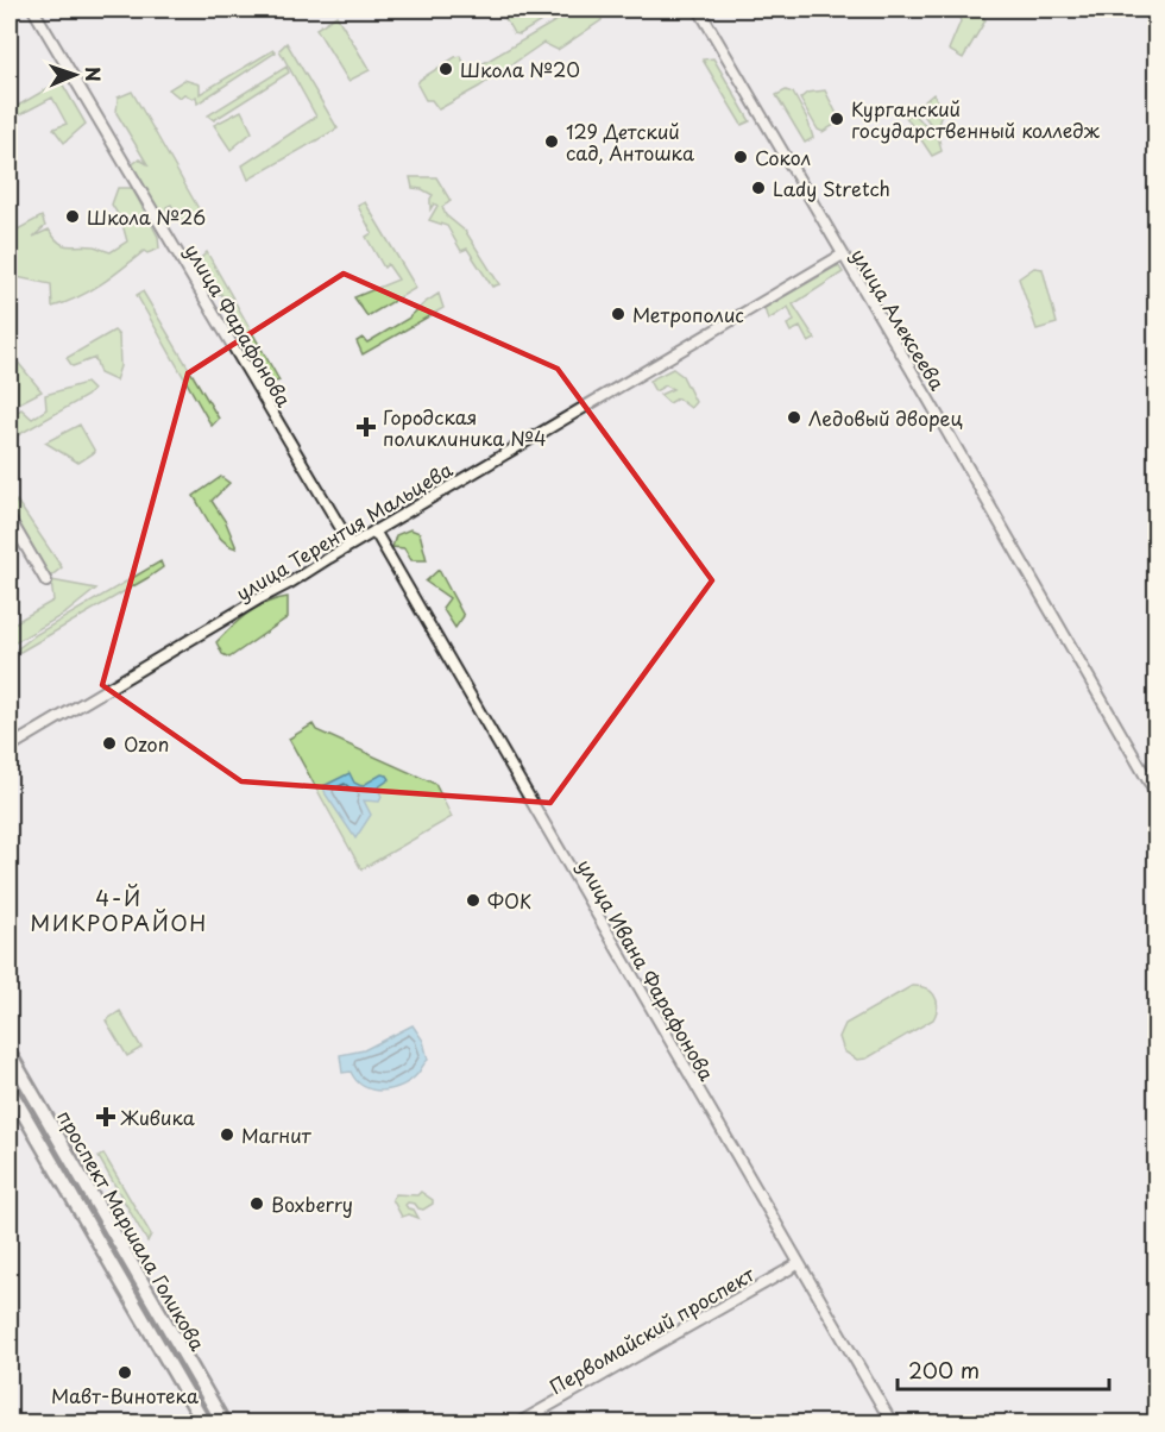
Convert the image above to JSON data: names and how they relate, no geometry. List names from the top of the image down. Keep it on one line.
{"streets":{"main road":["проспект Маршала Голикова"],"street":["улица Алексеева","улица Фарафонова","улица Терентия Мальцева","улица Ивана Фарафонова","Первомайский проспект"]},"crossings":[["улица Алексеева","улица Терентия Мальцева"],["улица Фарафонова","улица Терентия Мальцева"],["улица Терентия Мальцева","улица Ивана Фарафонова"],["улица Ивана Фарафонова","Первомайский проспект"]],"districts":["4-Й МИКРОРАЙОН"],"places":{"other":["Школа №20","Курганский государственный колледж","129 Детский сад, Антошка","Сокол","Lady Stretch","Школа №26","Метрополис","Ледовый дворец","Ozon","ФОК","Магнит","Boxberry","Мавт-Винотека"],"health":["Городская поликлиника №4","Живика"]},"scale_bar":"200 m","north":"right"}
